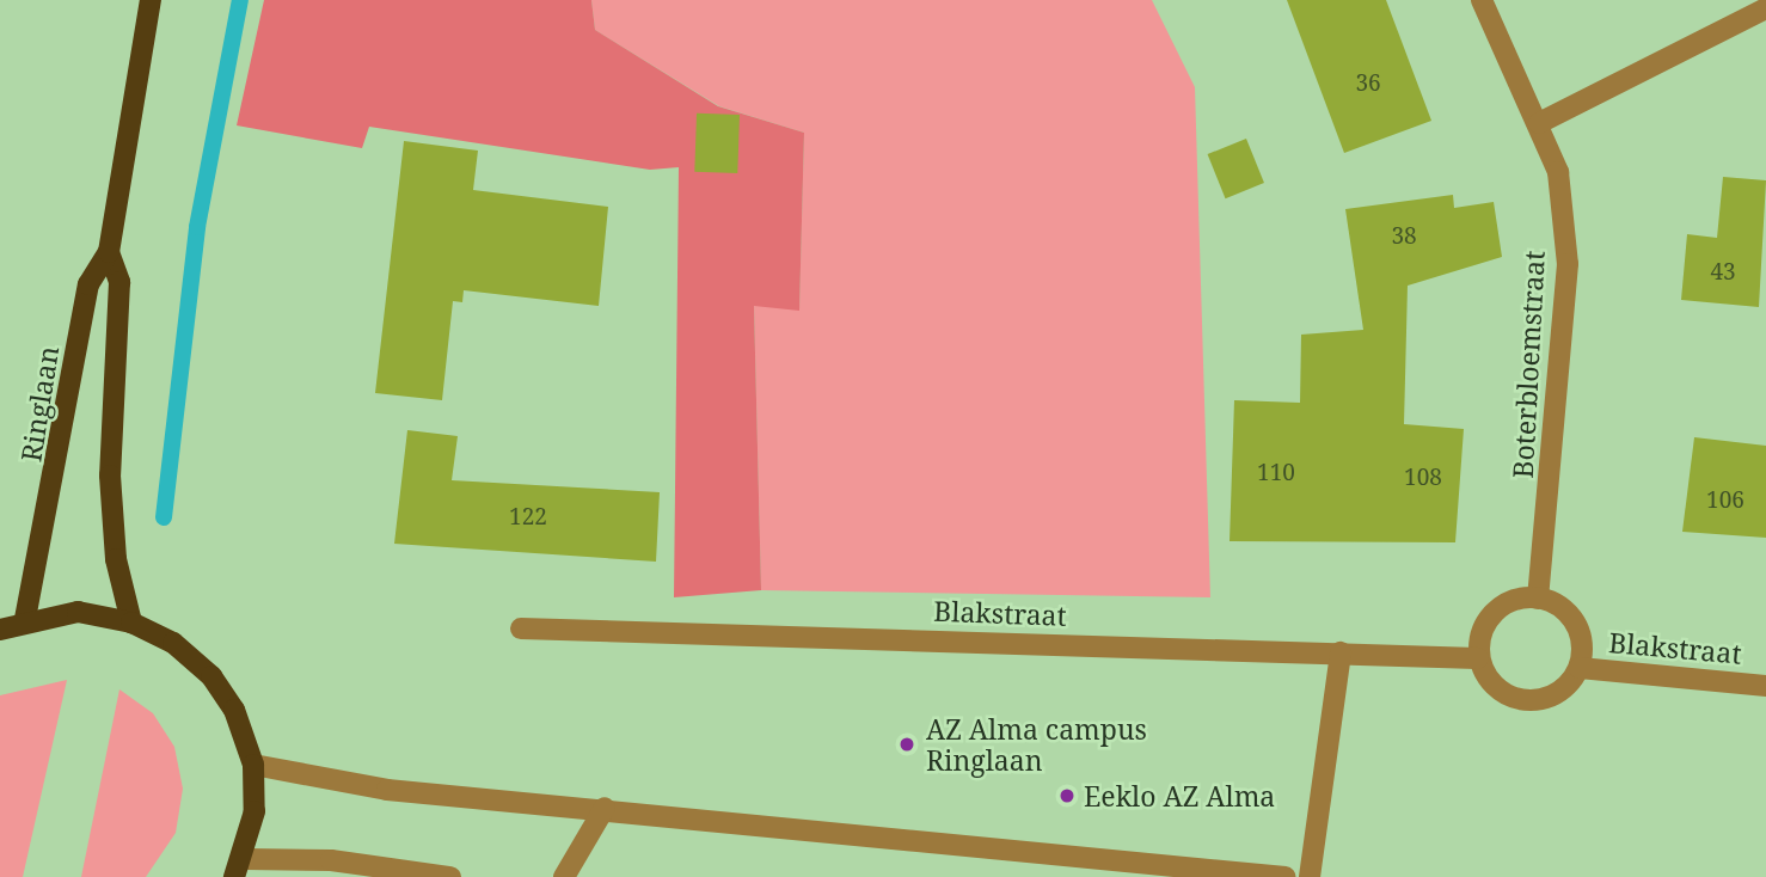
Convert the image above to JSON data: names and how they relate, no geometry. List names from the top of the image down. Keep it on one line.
{"streets":{"main road":["Ringlaan"],"street":["Boterbloemstraat","Blakstraat"]},"crossings":[["Boterbloemstraat","Blakstraat"]],"places":["AZ Alma campus Ringlaan","Eeklo AZ Alma"],"house_numbers":["36","38","43","110","108","106","122"]}
